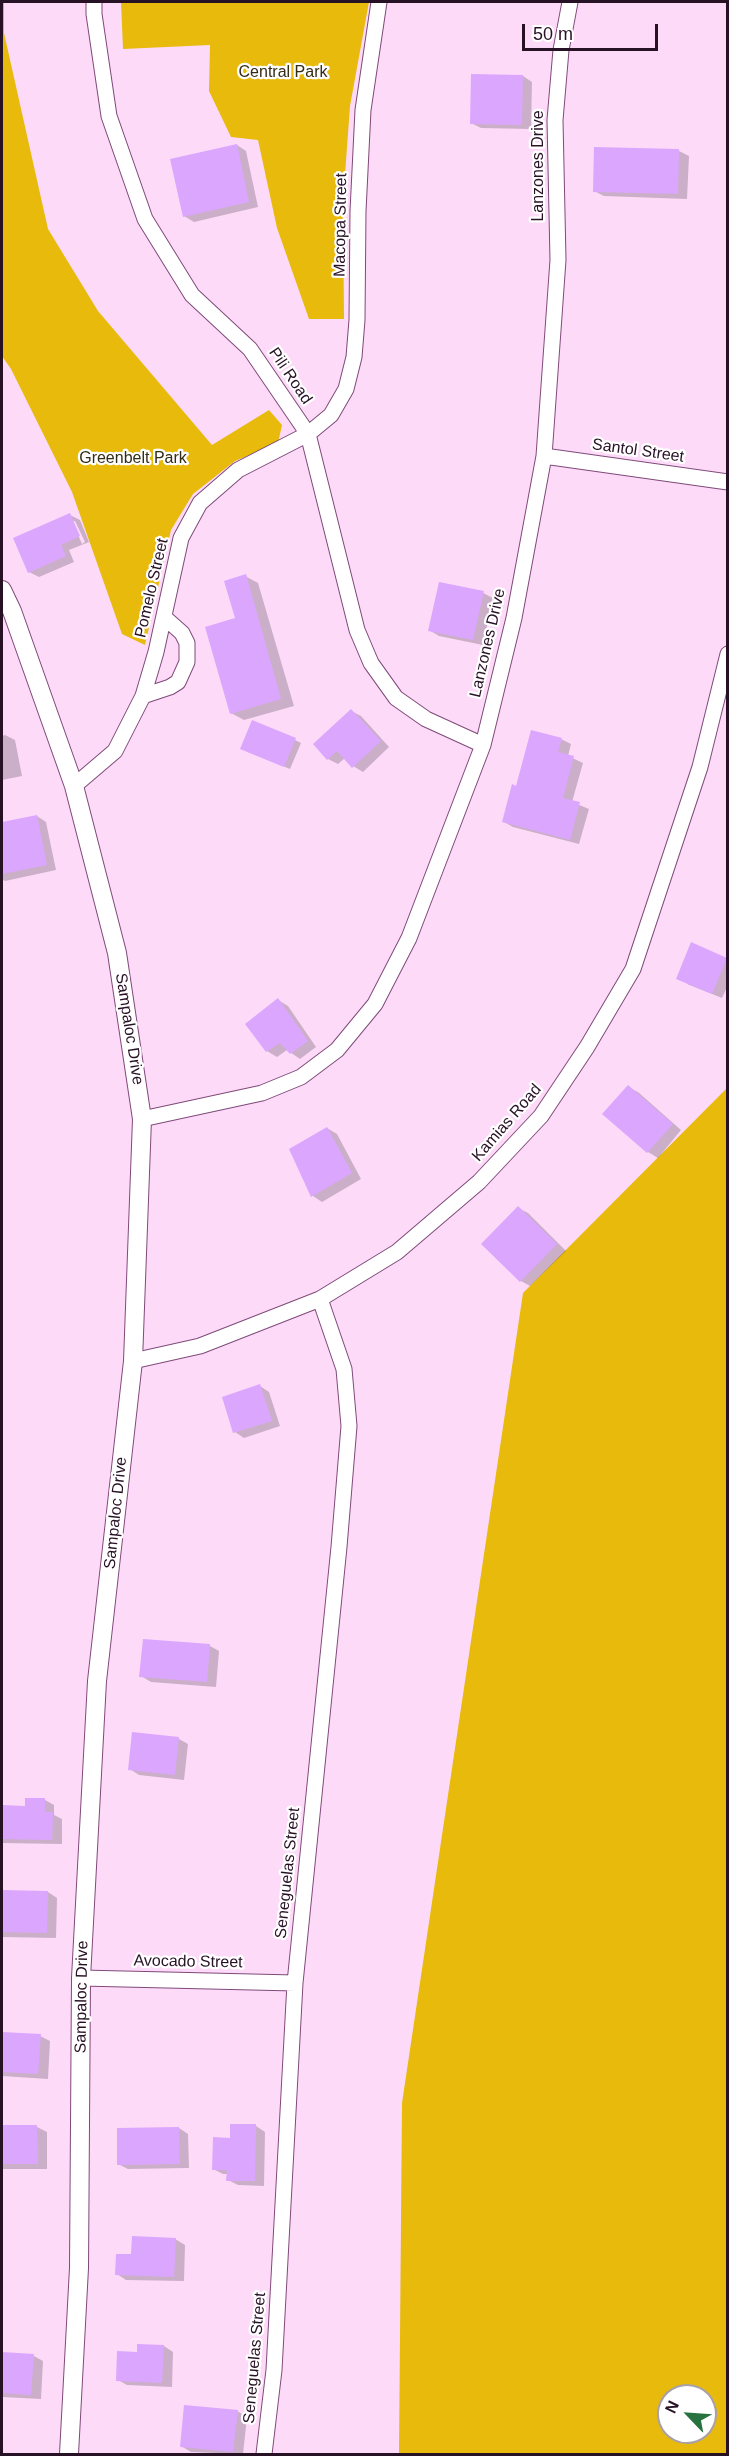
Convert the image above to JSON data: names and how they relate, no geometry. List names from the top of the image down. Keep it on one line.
{"streets":{"street":["Lanzones Drive","Macopa Street","Pili Road","Santol Street","Pomelo Street","Sampaloc Drive","Kamias Road","Seneguelas Street","Avocado Street"]},"crossings":[["Lanzones Drive","Pili Road"],["Lanzones Drive","Santol Street"],["Lanzones Drive","Sampaloc Drive"],["Macopa Street","Pili Road"],["Macopa Street","Pomelo Street"],["Pili Road","Pomelo Street"],["Pomelo Street","Sampaloc Drive"],["Sampaloc Drive","Kamias Road"],["Sampaloc Drive","Avocado Street"],["Kamias Road","Seneguelas Street"],["Seneguelas Street","Avocado Street"]],"parks":["Central Park","Greenbelt Park"],"scale_bar":"50 m","north":"top left"}
